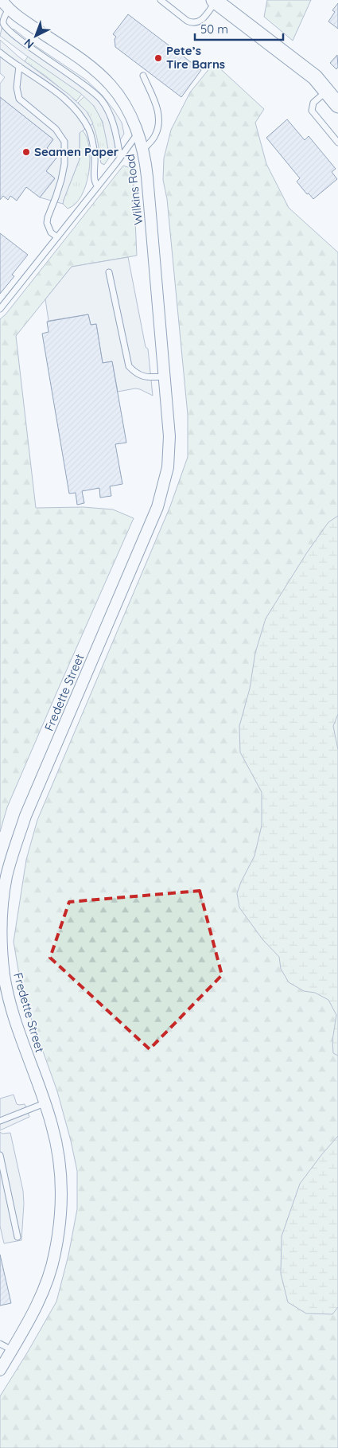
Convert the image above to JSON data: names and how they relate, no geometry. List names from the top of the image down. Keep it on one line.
{"streets":{"street":["Wilkins Road","Fredette Street"]},"crossings":[["Wilkins Road","Fredette Street"]],"places":["Pete’s Tire Barns","Seamen Paper"],"scale_bar":"50 m","north":"bottom left"}
